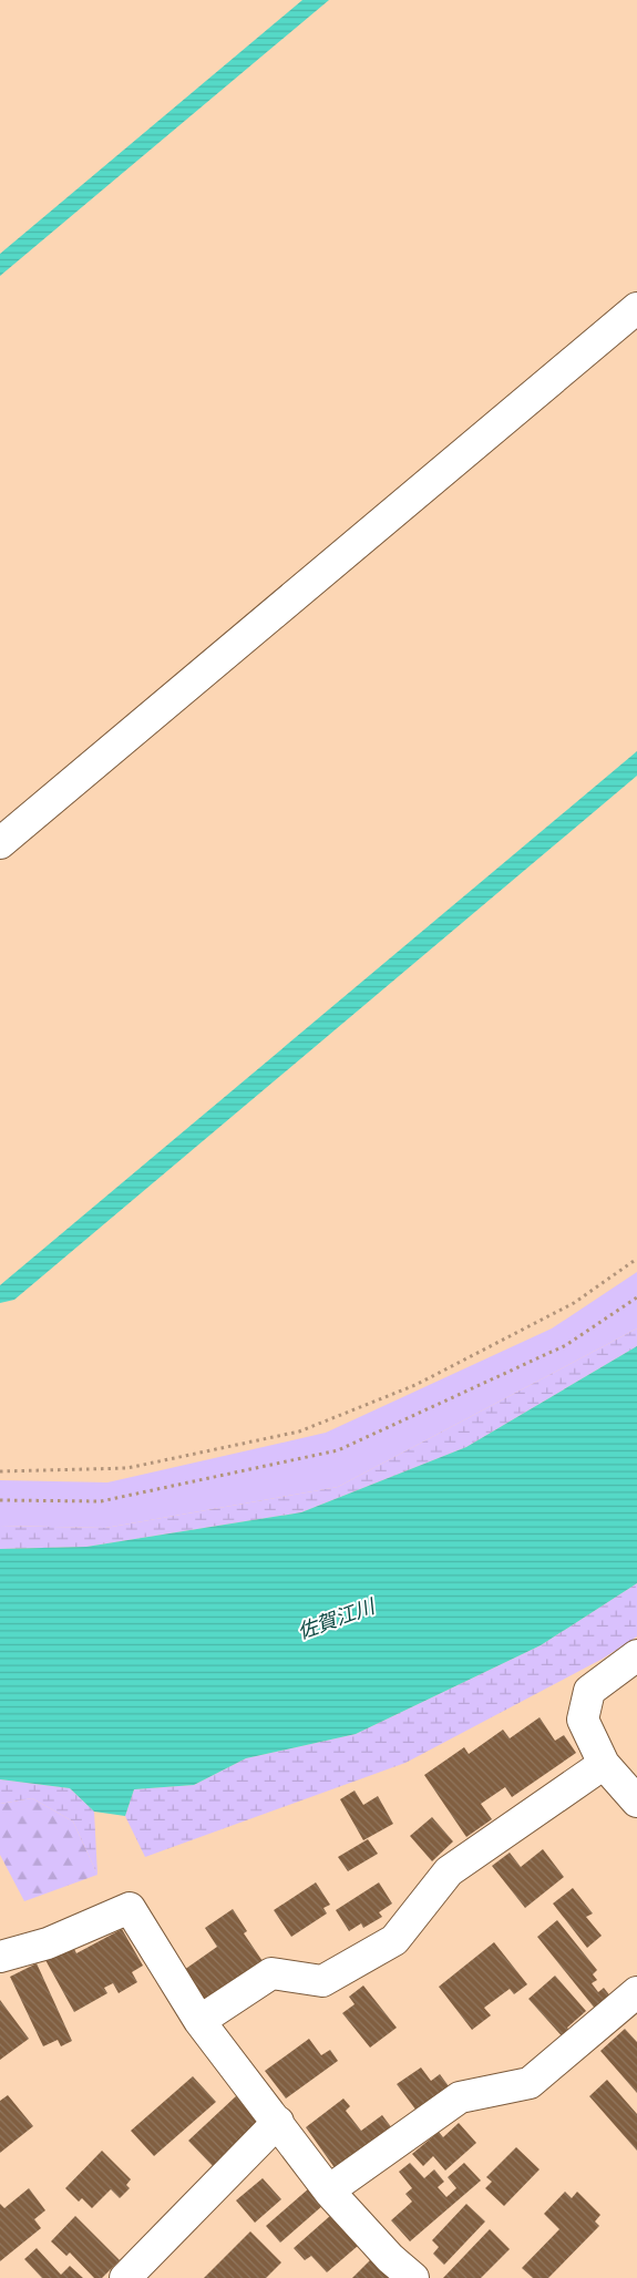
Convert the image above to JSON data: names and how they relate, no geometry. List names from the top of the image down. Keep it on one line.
{"water":["佐賀江川"]}
